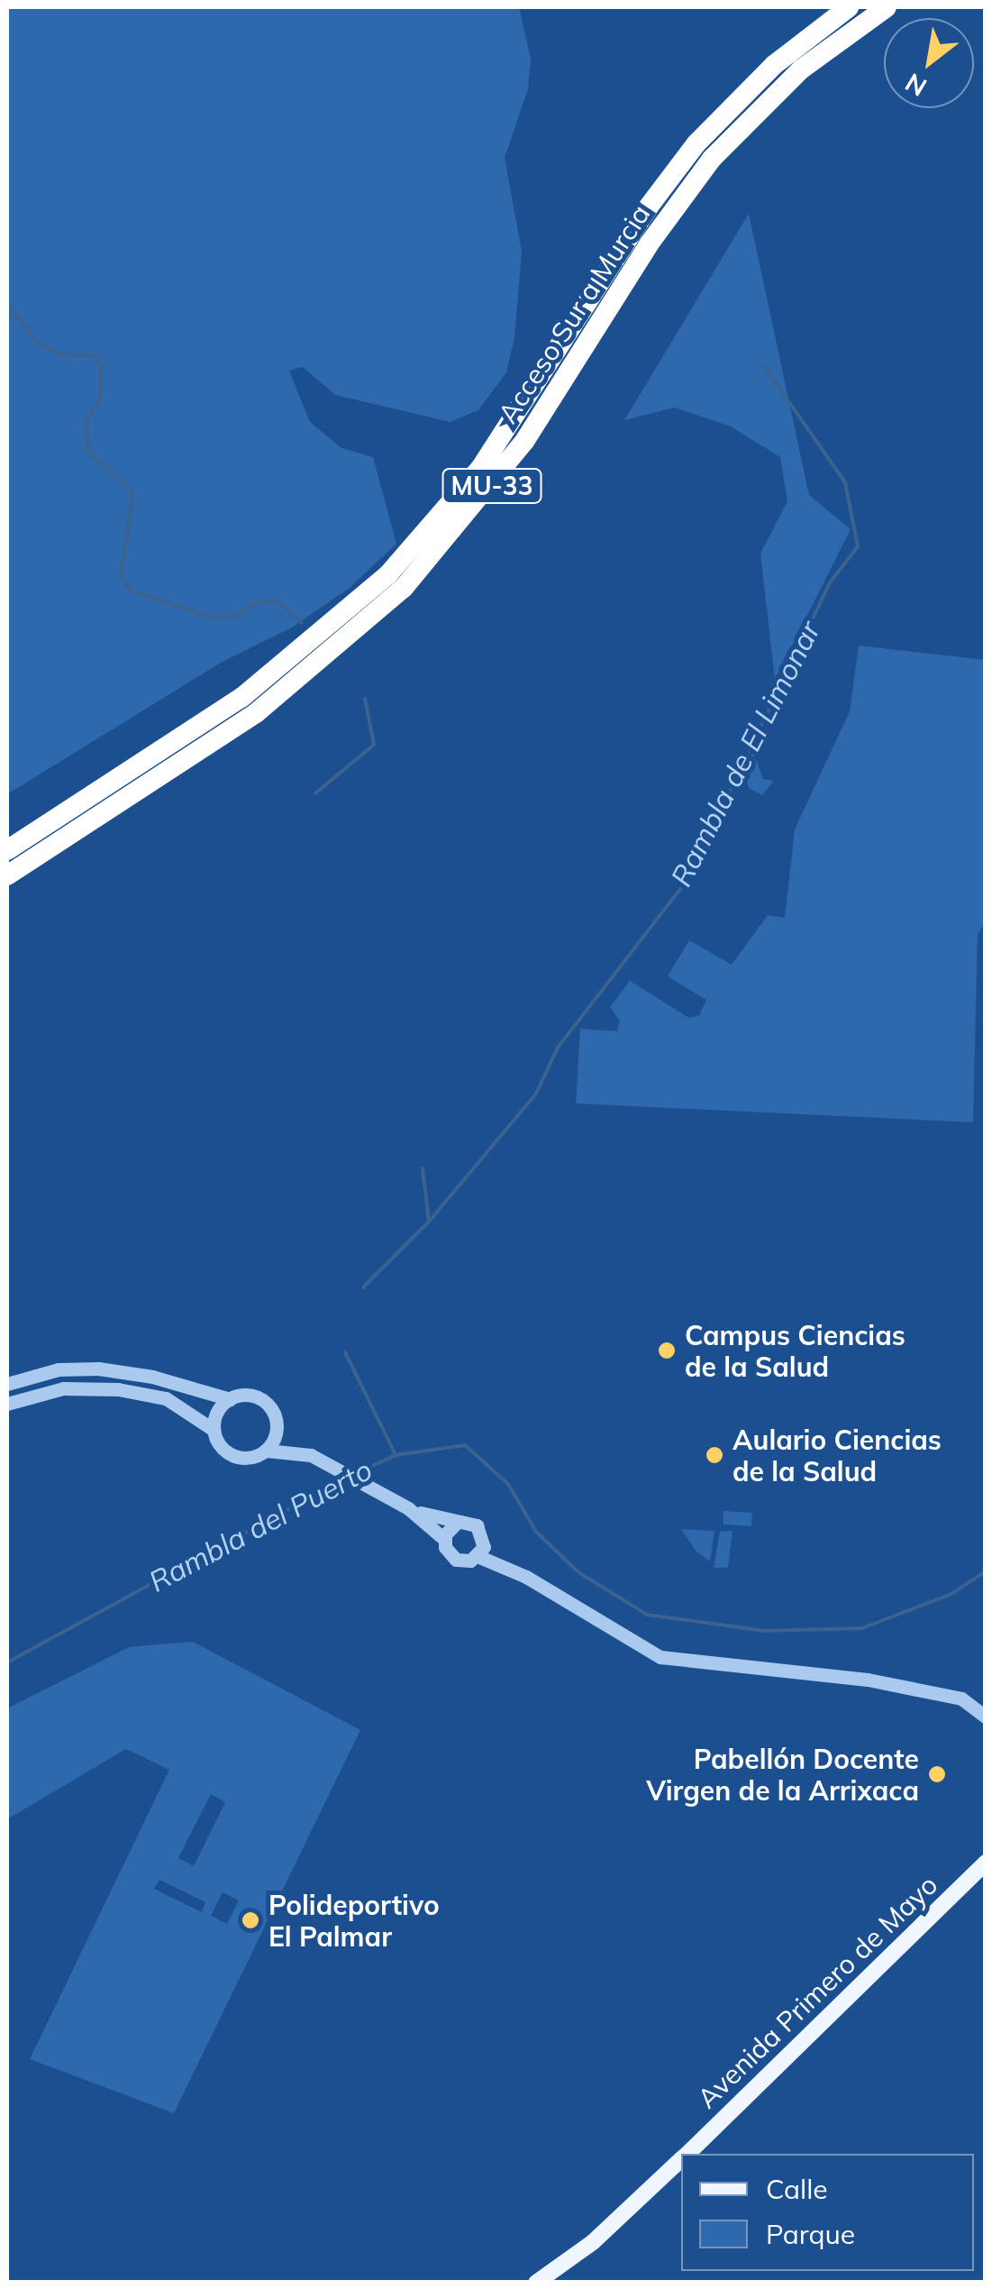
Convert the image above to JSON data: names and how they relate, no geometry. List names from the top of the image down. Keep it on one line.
{"streets":{"highway":["Acceso Sur a Murcia","MU-33"],"main road":["Avenida Primero de Mayo"]},"water":["Rambla de El Limonar","Rambla del Puerto"],"places":["Campus Ciencias de la Salud","Aulario Ciencias de la Salud","Pabellón Docente Virgen de la Arrixaca","Polideportivo El Palmar"],"legend":["Calle","Parque"],"north":"bottom left"}
